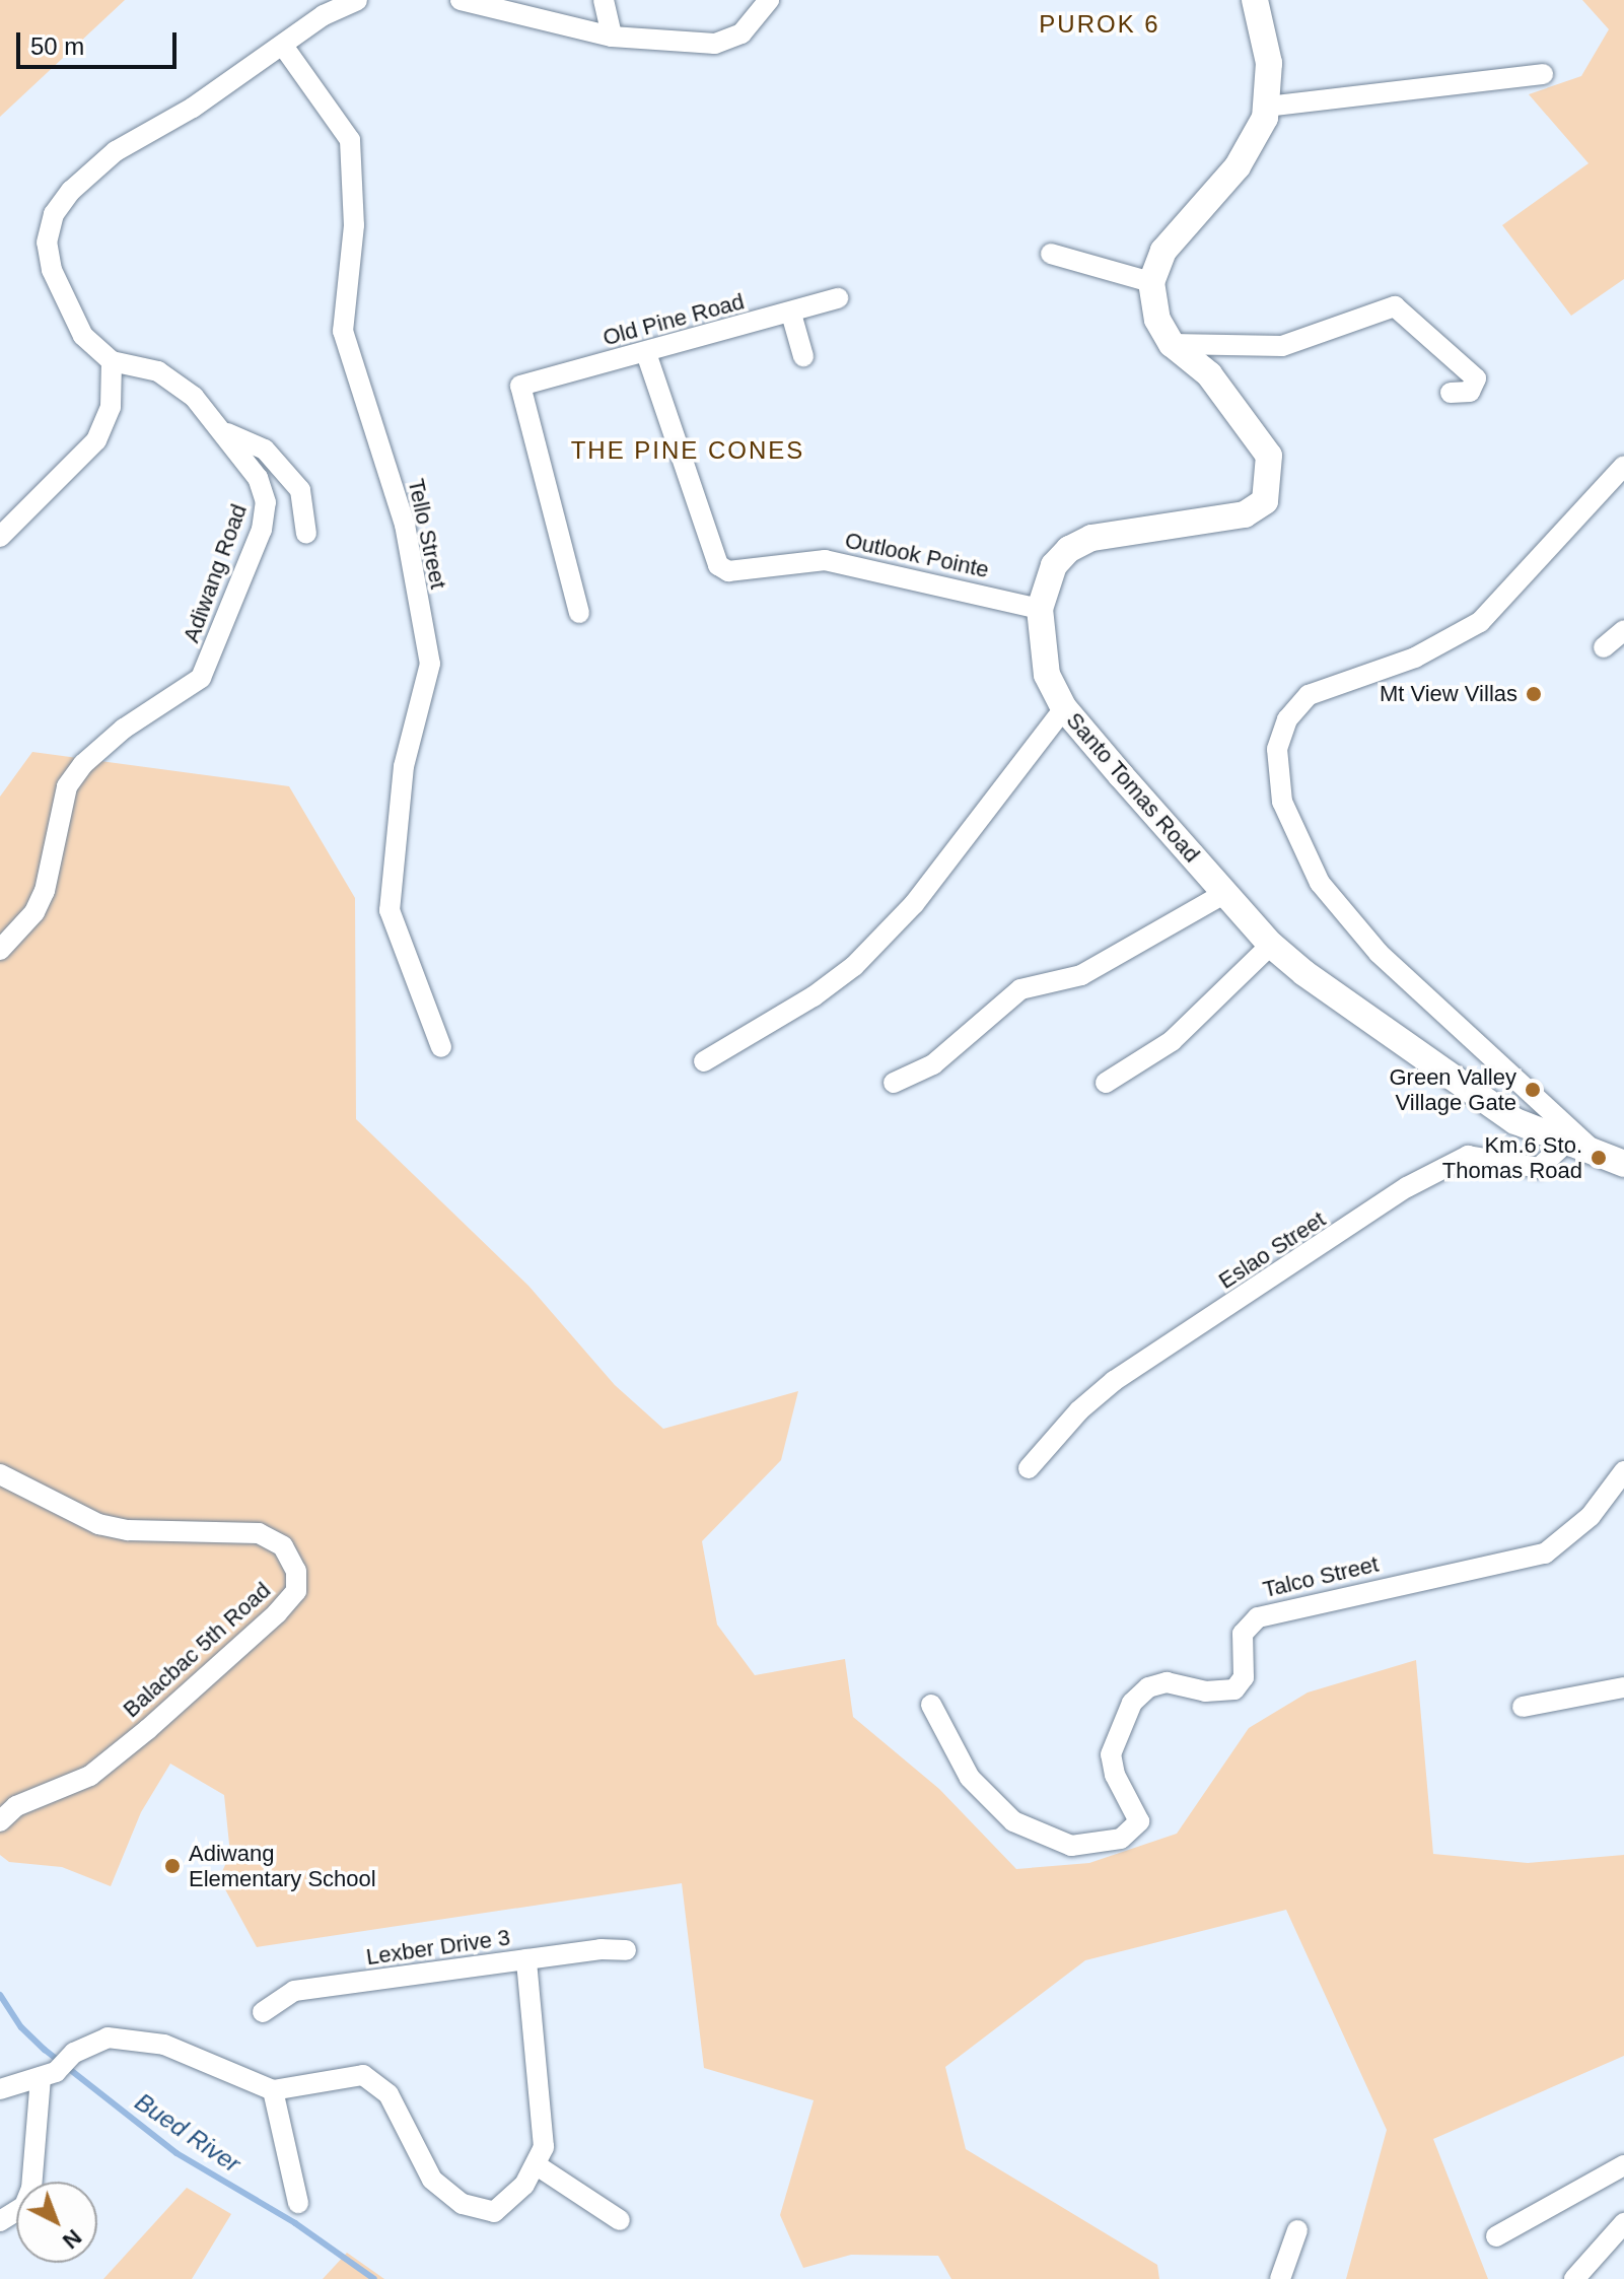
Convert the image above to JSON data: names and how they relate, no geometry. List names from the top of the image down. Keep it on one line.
{"streets":{"street":["Old Pine Road","Tello Street","Outlook Pointe","Adiwang Road","Santo Tomas Road","Eslao Street","Talco Street","Balacbac 5th Road","Lexber Drive 3"]},"crossings":[["Old Pine Road","Outlook Pointe"],["Outlook Pointe","Santo Tomas Road"],["Santo Tomas Road","Eslao Street"]],"districts":["PUROK 6","THE PINE CONES"],"water":["Bued River"],"places":["Mt View Villas","Green Valley Village Gate","Km.6 Sto. Thomas Road","Adiwang Elementary School"],"scale_bar":"50 m","north":"bottom right"}
